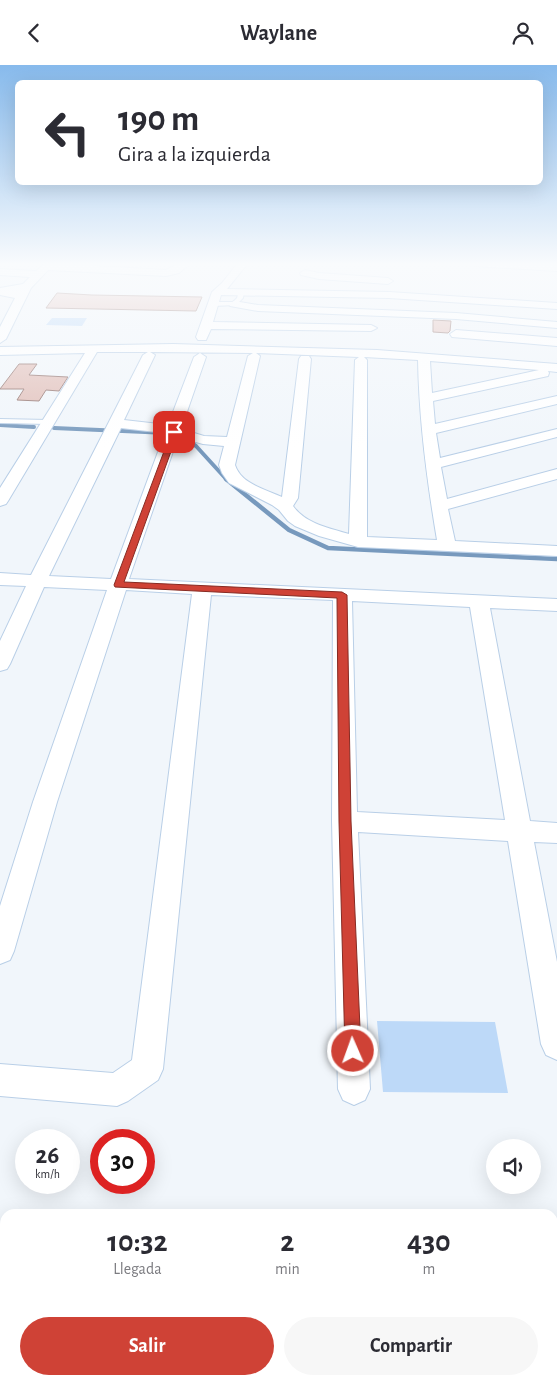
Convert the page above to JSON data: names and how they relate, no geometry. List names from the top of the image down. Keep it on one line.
{"page":{"header":"Waylane","turn":["190 m","Gira a la izquierda"],"speed":"26 km/h","limit":"30","eta":["10:32","Llegada","2","min","430","m"],"buttons":["Salir","Compartir"]}}
